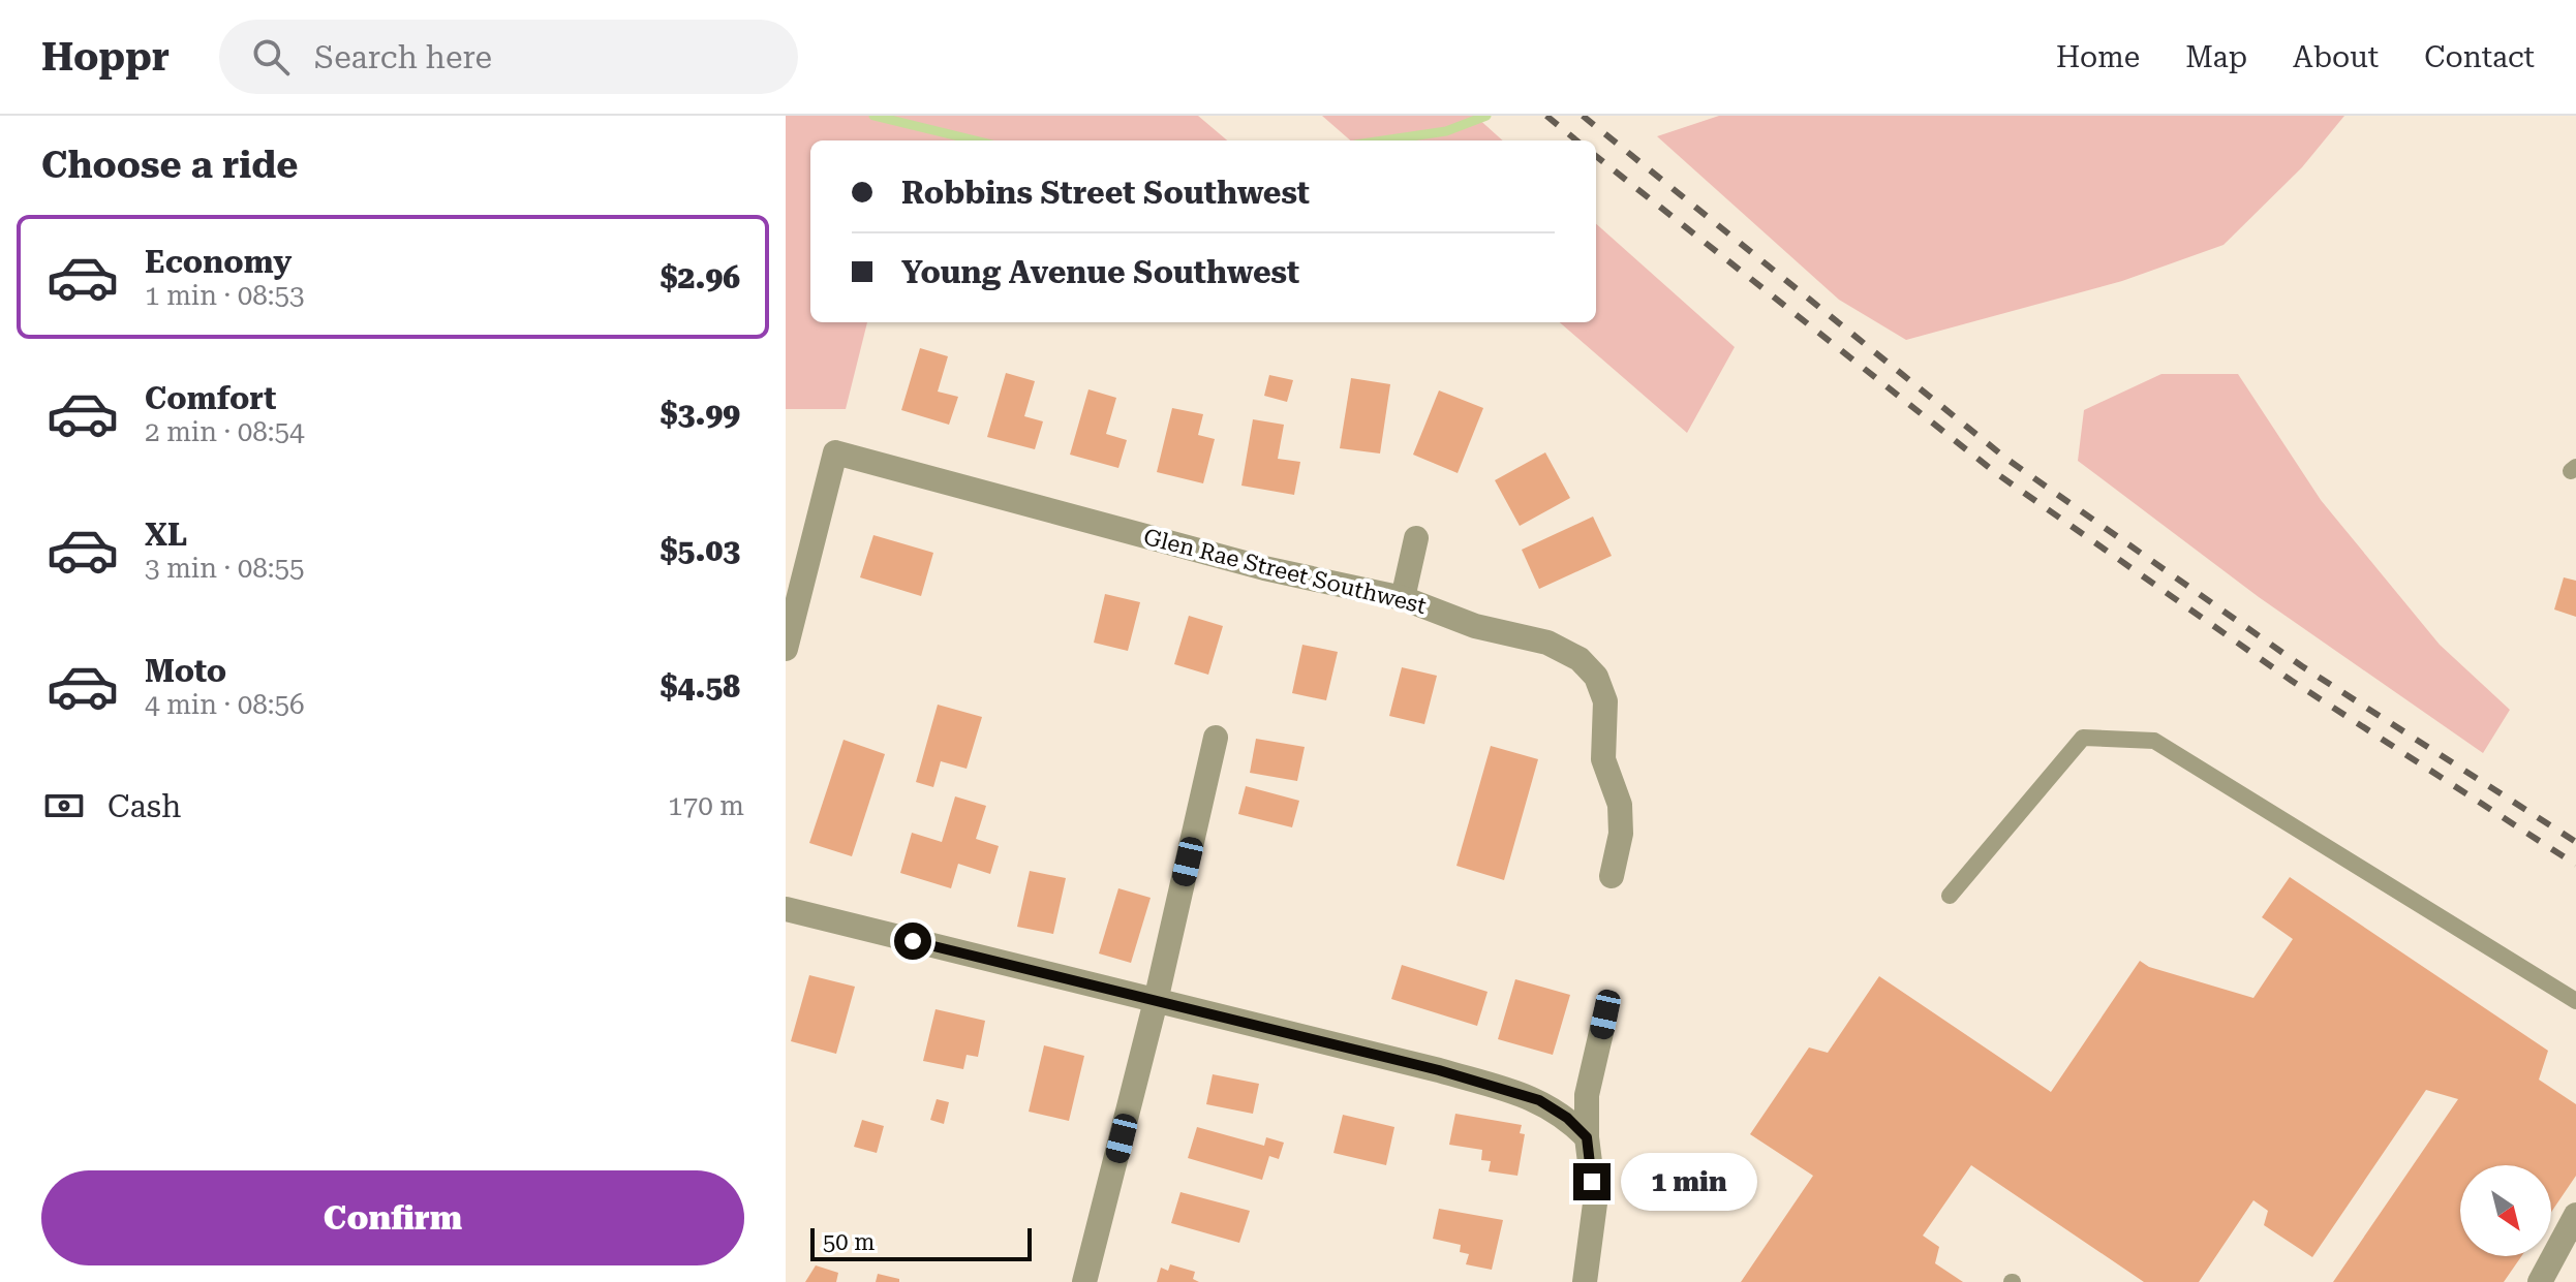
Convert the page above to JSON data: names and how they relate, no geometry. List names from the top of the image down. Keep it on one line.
{"streets":{"street":["Glen Rae Street Southwest"]},"scale_bar":"50 m","north":"bottom right","page":{"header":"Hoppr","search":"Search here","nav":["Home","Map","About","Contact"],"heading":"Choose a ride","banner":["Robbins Street Southwest","Young Avenue Southwest"],"list":[{"name":"Economy","note":"1 min · 08:53","value":"$2.96"},{"name":"Comfort","note":"2 min · 08:54","value":"$3.99"},{"name":"XL","note":"3 min · 08:55","value":"$5.03"},{"name":"Moto","note":"4 min · 08:56","value":"$4.58"}],"pay":["Cash","170 m"],"bubble":"1 min","buttons":"Confirm","scale":"50 m"}}
